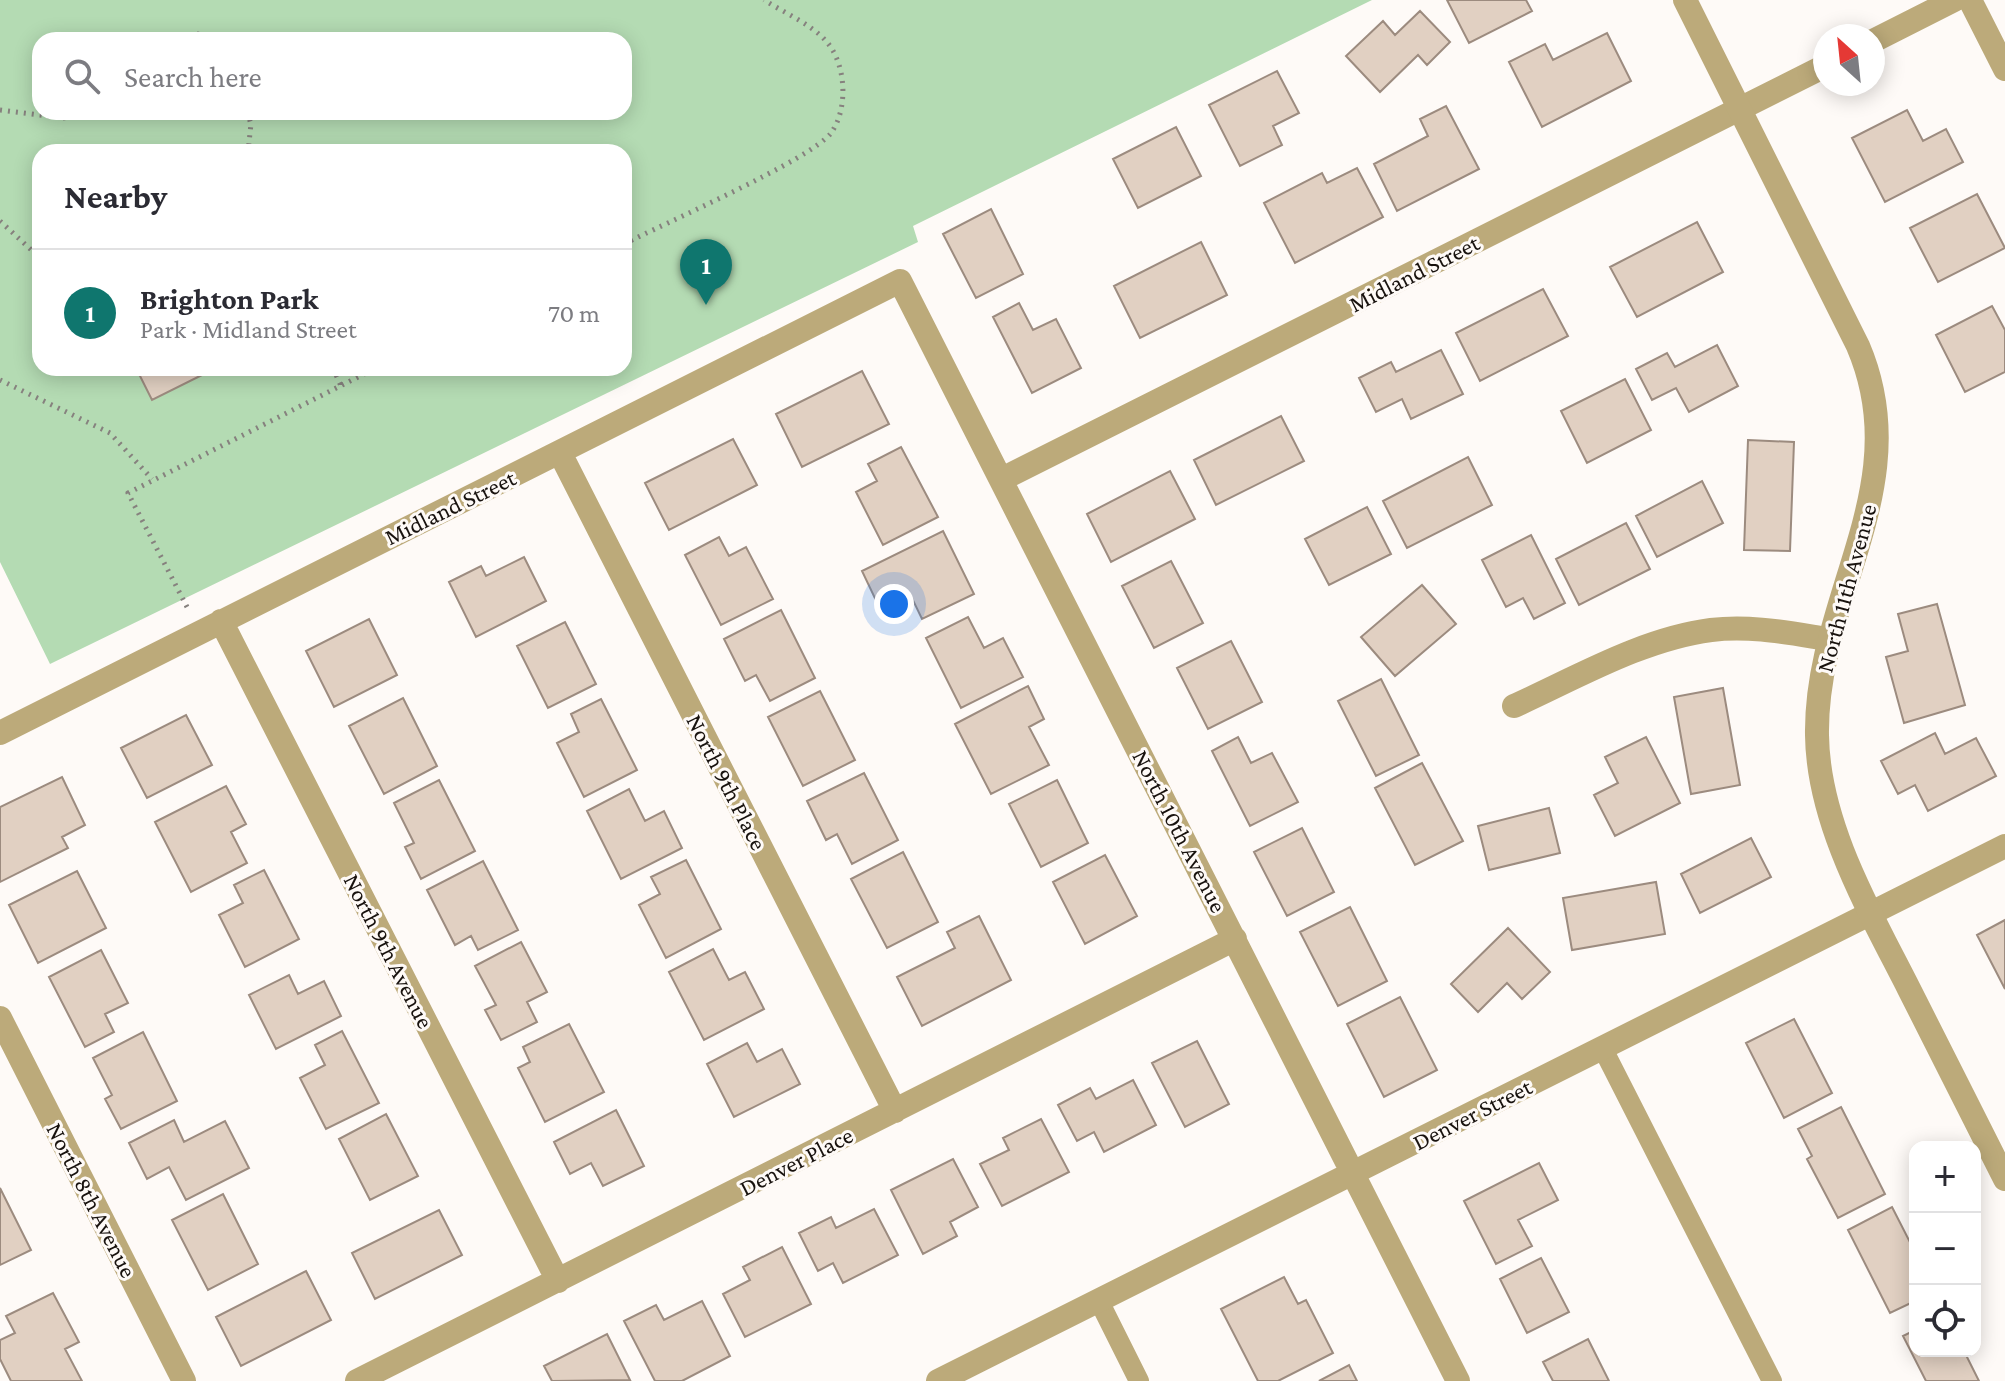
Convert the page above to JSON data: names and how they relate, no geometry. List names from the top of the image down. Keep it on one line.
{"streets":{"street":["Midland Street","North 11th Avenue","North 9th Place","North 10th Avenue","North 9th Avenue","Denver Street","Denver Place","North 8th Avenue"]},"crossings":[["Midland Street","North 11th Avenue"],["Midland Street","North 9th Place"],["Midland Street","North 10th Avenue"],["Midland Street","North 9th Avenue"],["North 11th Avenue","Denver Street"],["North 9th Place","Denver Place"],["North 10th Avenue","Denver Street"],["North 10th Avenue","Denver Place"],["North 9th Avenue","Denver Place"]],"north":"top left","page":{"search":"Search here","heading":"Nearby","pins":"1","list":[{"mark":"1","name":"Brighton Park","note":"Park · Midland Street","value":"70 m"}],"map_buttons":["+","−"]}}
